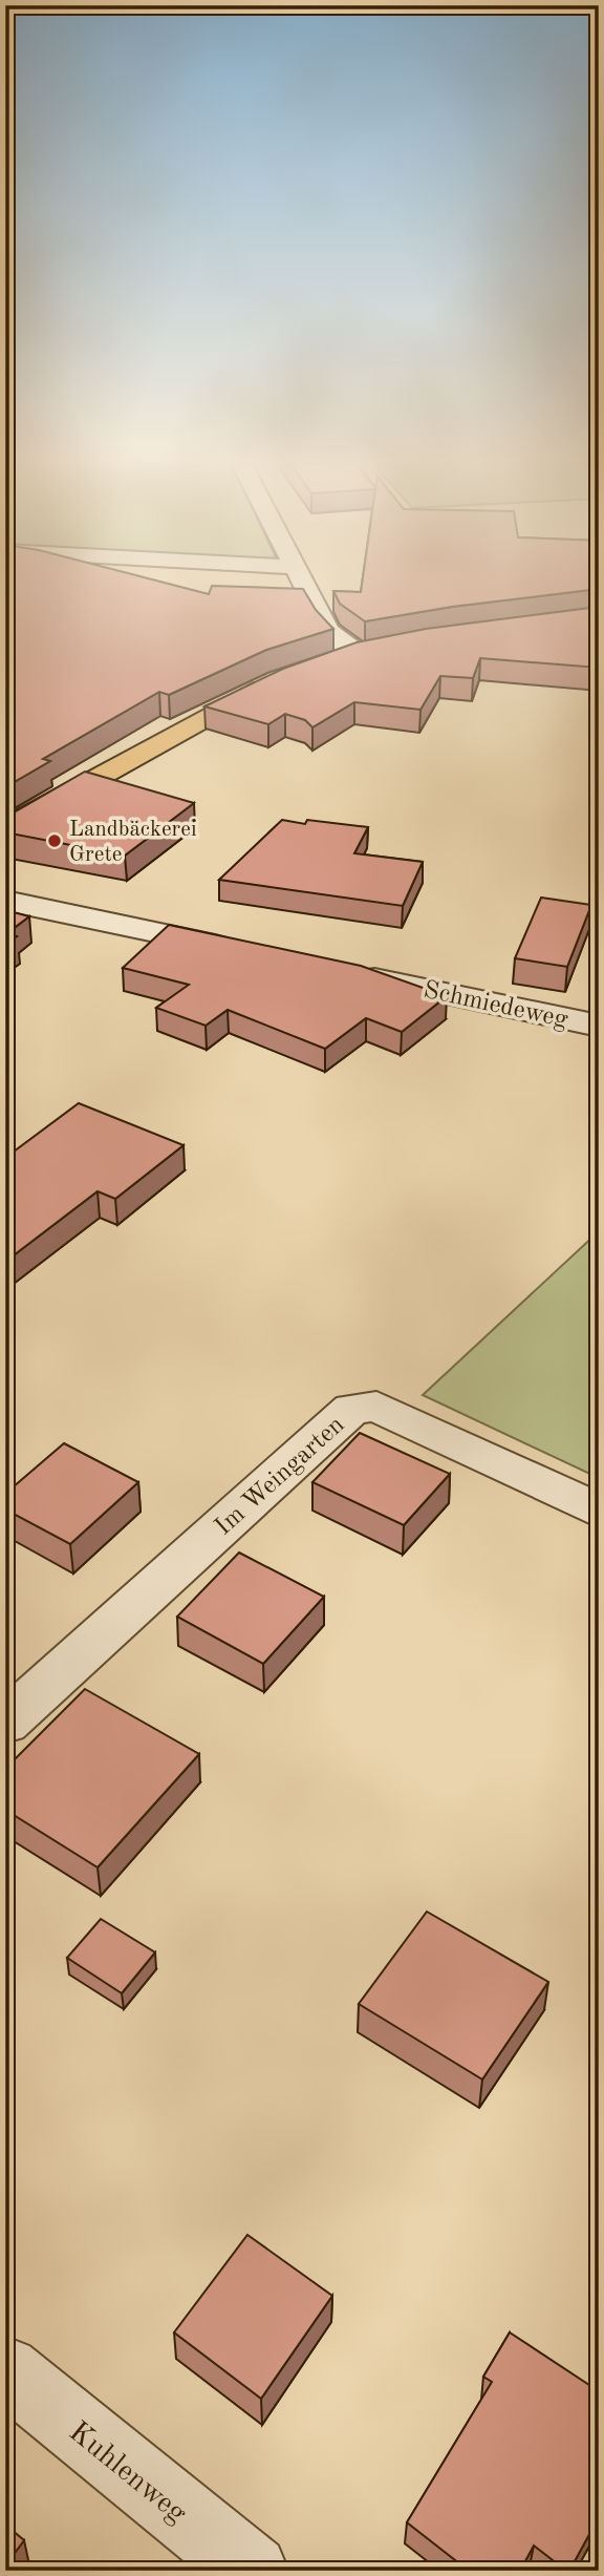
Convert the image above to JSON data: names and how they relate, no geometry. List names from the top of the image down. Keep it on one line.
{"streets":{"street":["Schmiedeweg","Im Weingarten","Kuhlenweg"]},"places":["Landbäckerei Grete"]}
